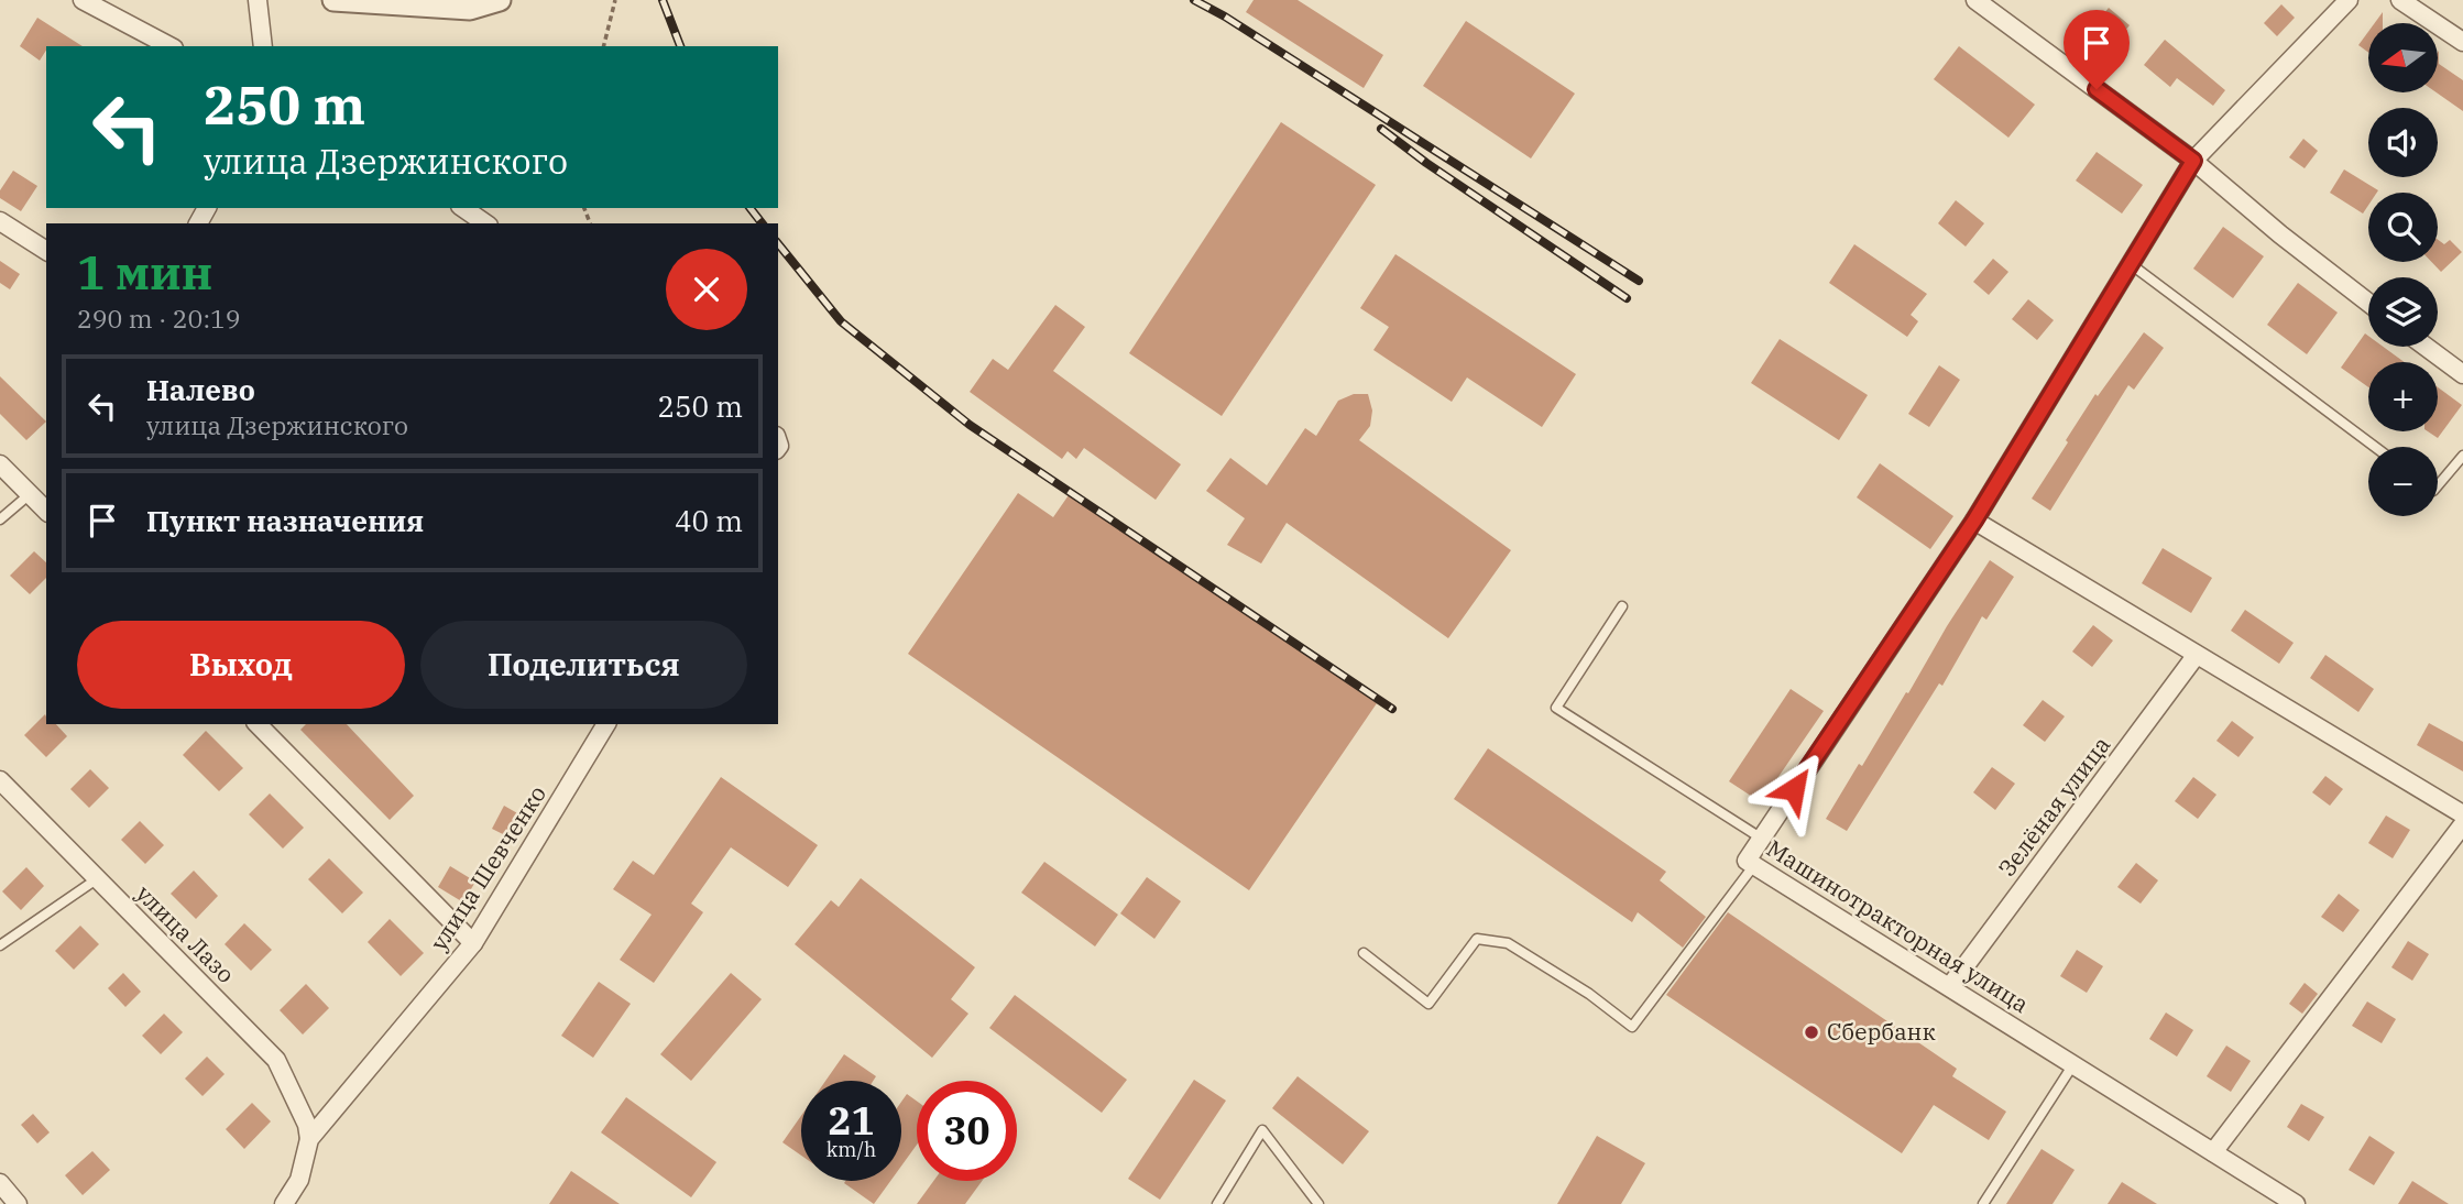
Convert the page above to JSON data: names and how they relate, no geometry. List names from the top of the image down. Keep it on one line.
{"streets":{"street":["Зелёная улица","улица Шевченко","Машинотракторная улица","улица Лазо"]},"crossings":[["Зелёная улица","Машинотракторная улица"],["улица Шевченко","улица Лазо"]],"places":["Сбербанк"],"north":"left","page":{"map_buttons":["+","−"],"turn":["250 m","улица Дзержинского"],"heading":["1 мин","290 m · 20:19"],"list":[{"name":"Налево","note":"улица Дзержинского","value":"250 m"},{"name":"Пункт назначения","value":"40 m"}],"buttons":["Выход","Поделиться"],"speed":"21 km/h","limit":"30"}}
